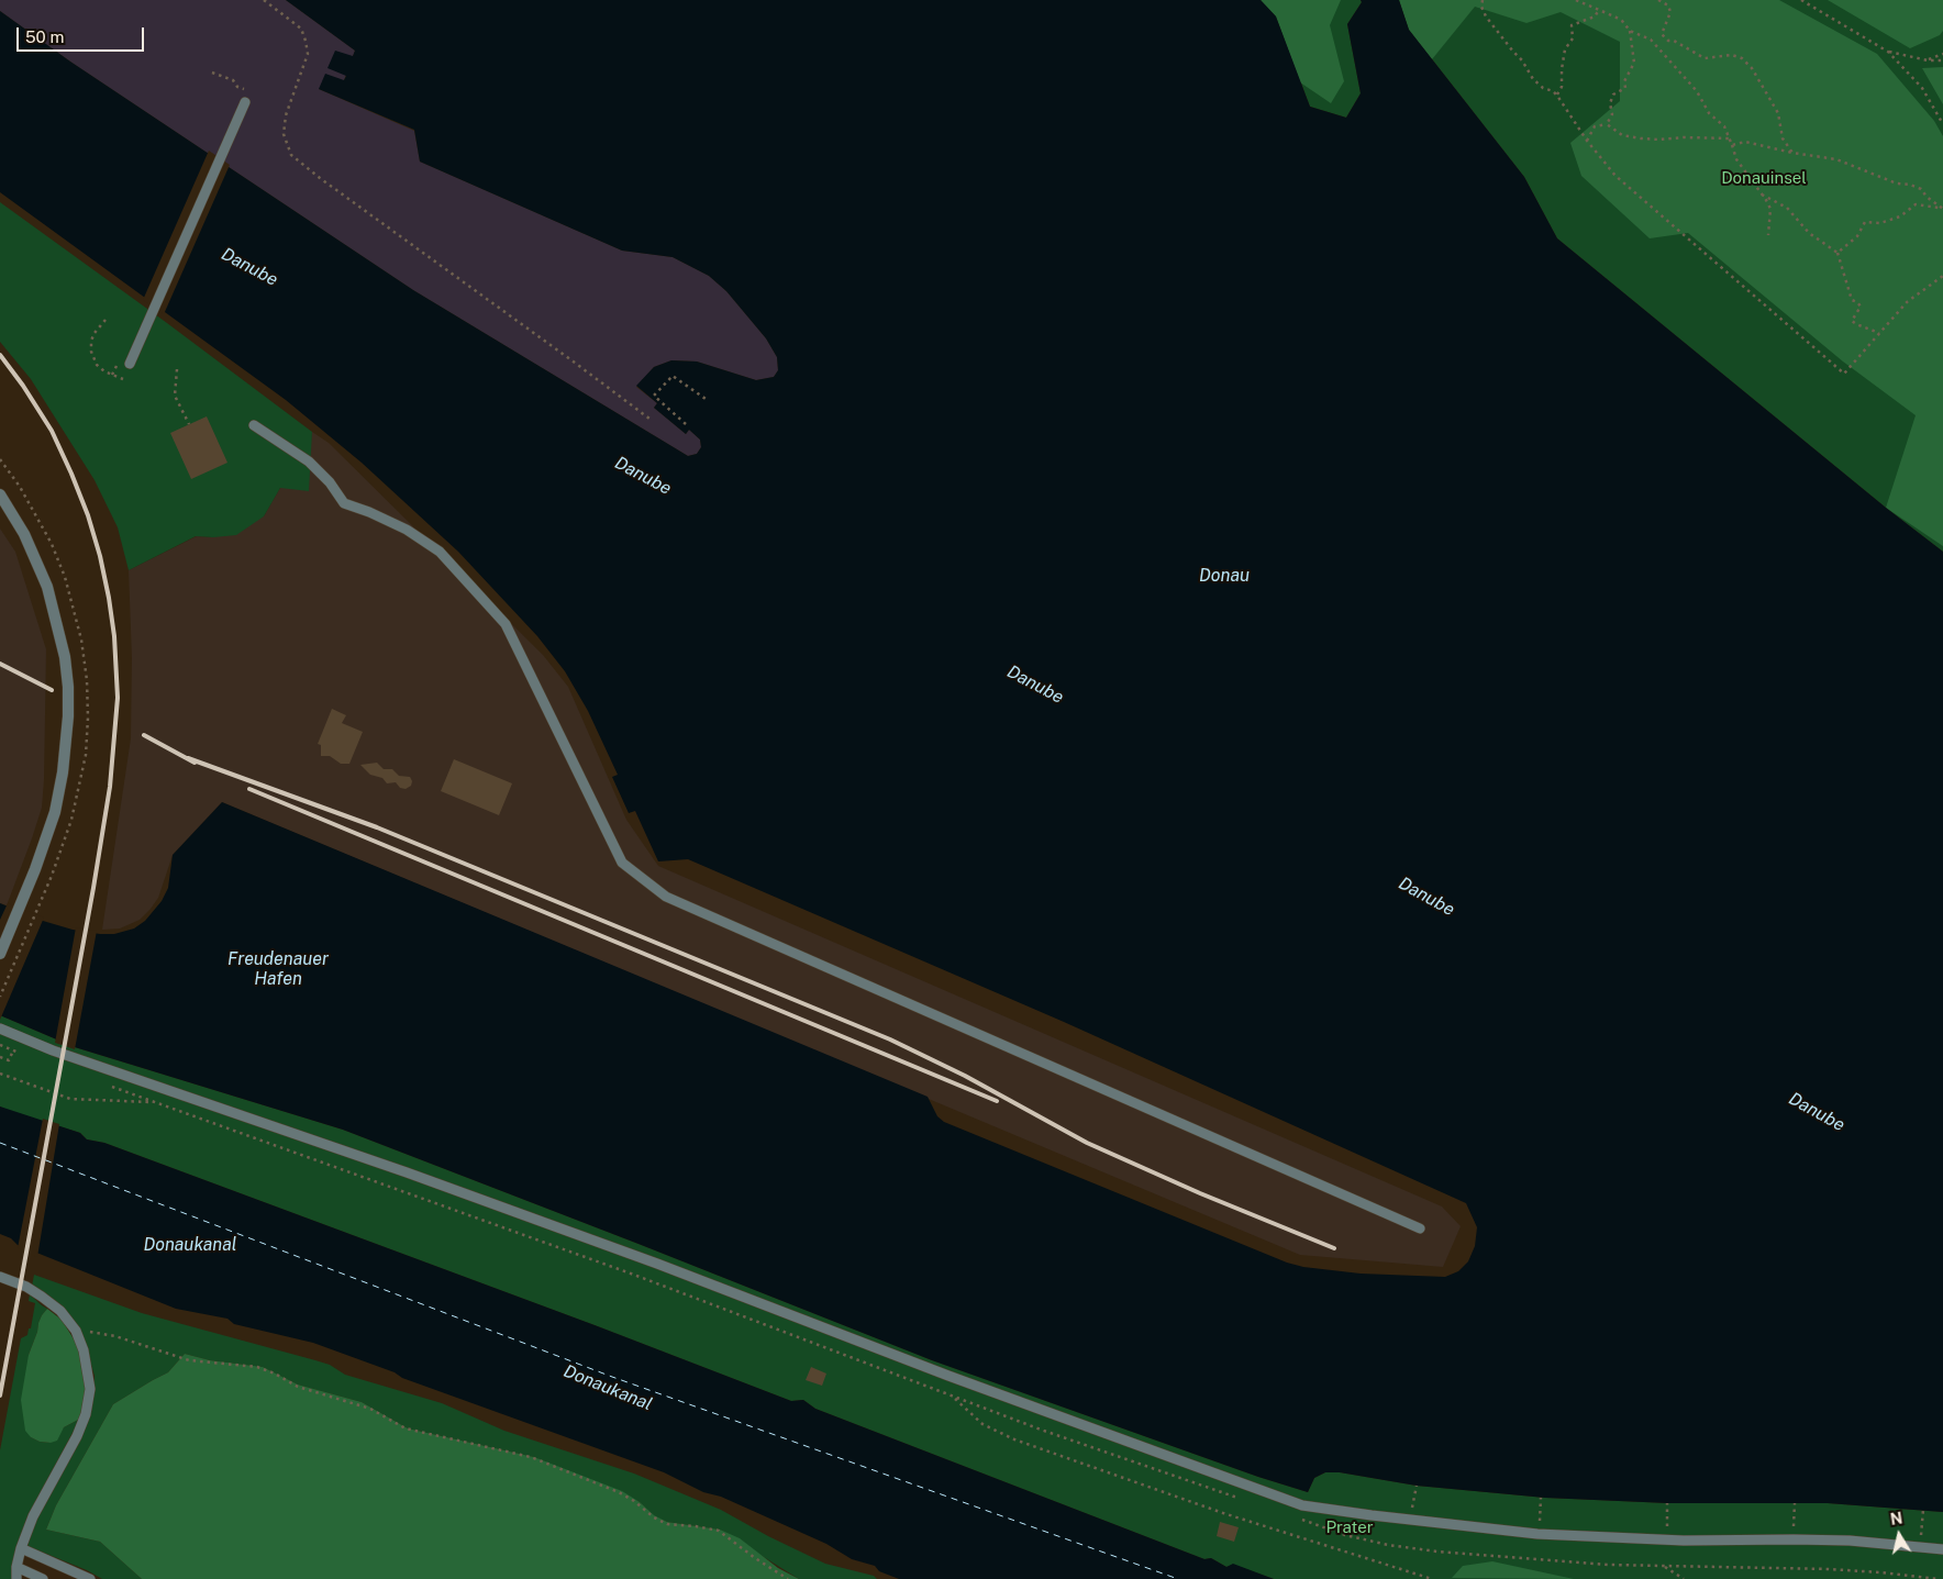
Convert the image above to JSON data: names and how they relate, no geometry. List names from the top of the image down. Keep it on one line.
{"water":["Danube","Donau","Freudenauer Hafen","Donaukanal"],"parks":["Donauinsel","Prater"],"scale_bar":"50 m","north":"top"}
